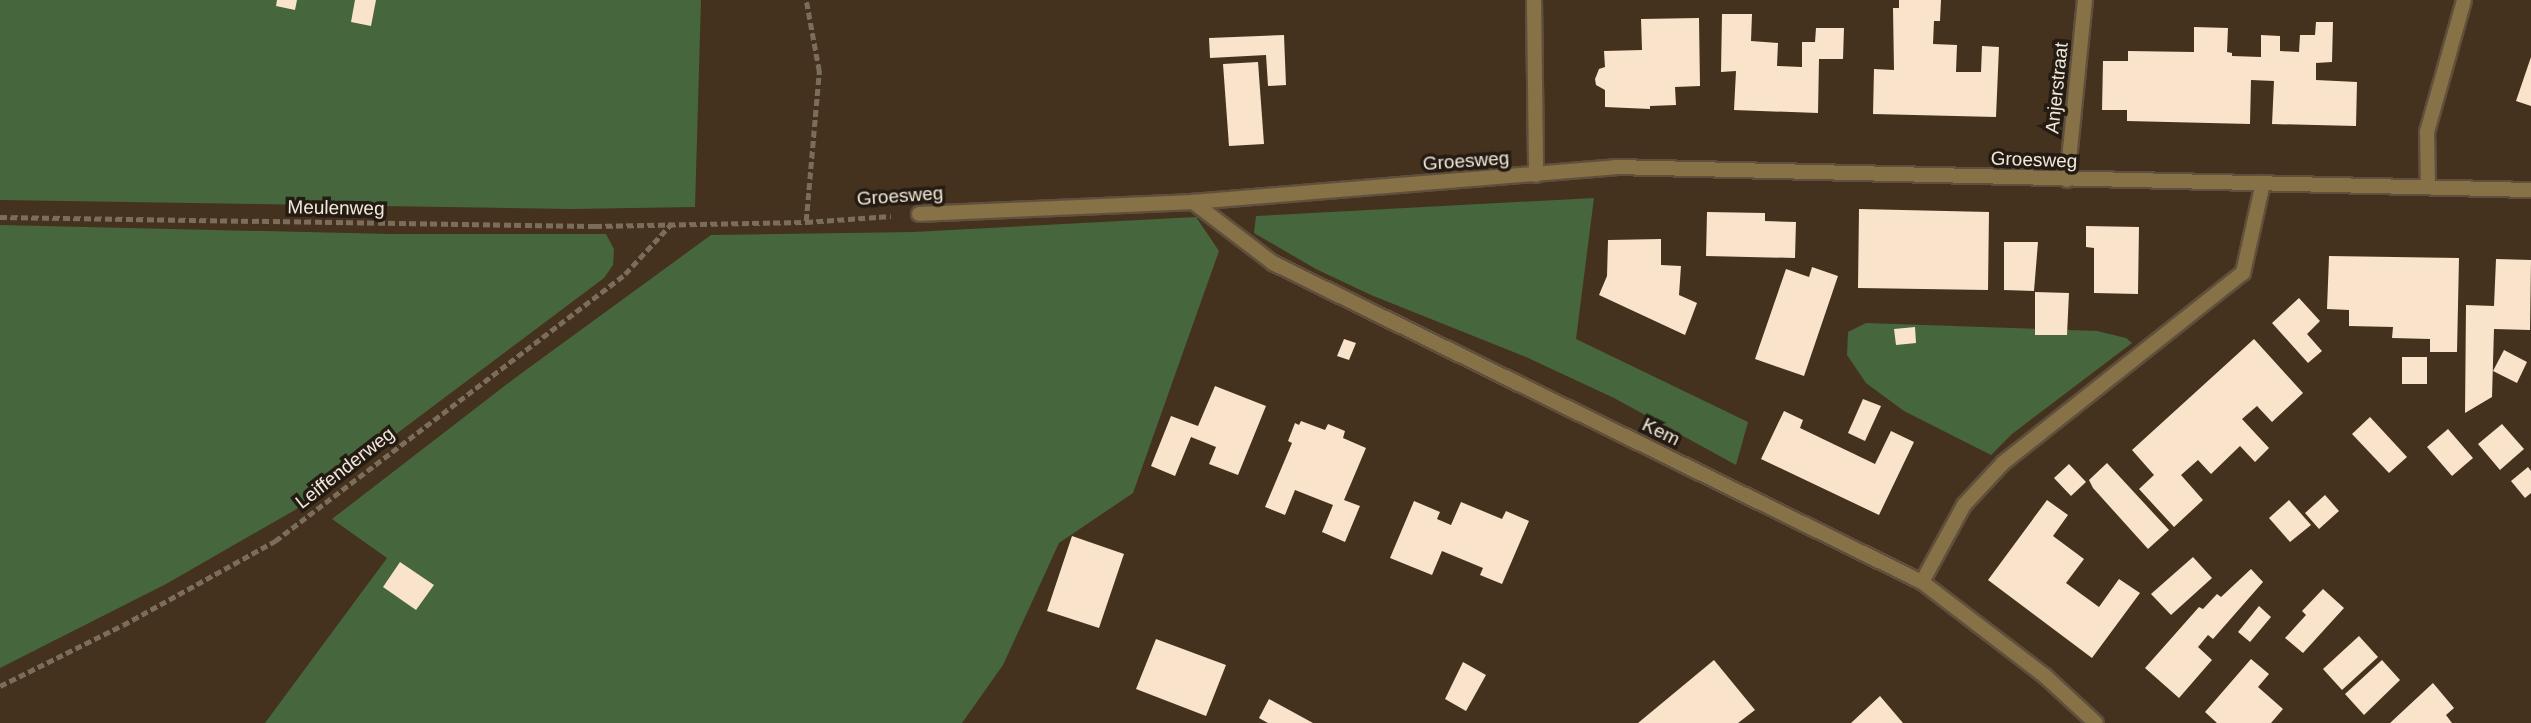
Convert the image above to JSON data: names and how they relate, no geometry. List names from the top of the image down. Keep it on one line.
{"streets":{"street":["Anjerstraat","Groesweg","Kem"],"path":["Meulenweg","Leiffenderweg"]},"crossings":[["Anjerstraat","Groesweg"],["Groesweg","Meulenweg"],["Groesweg","Kem"],["Groesweg","Leiffenderweg"],["Meulenweg","Leiffenderweg"]]}
